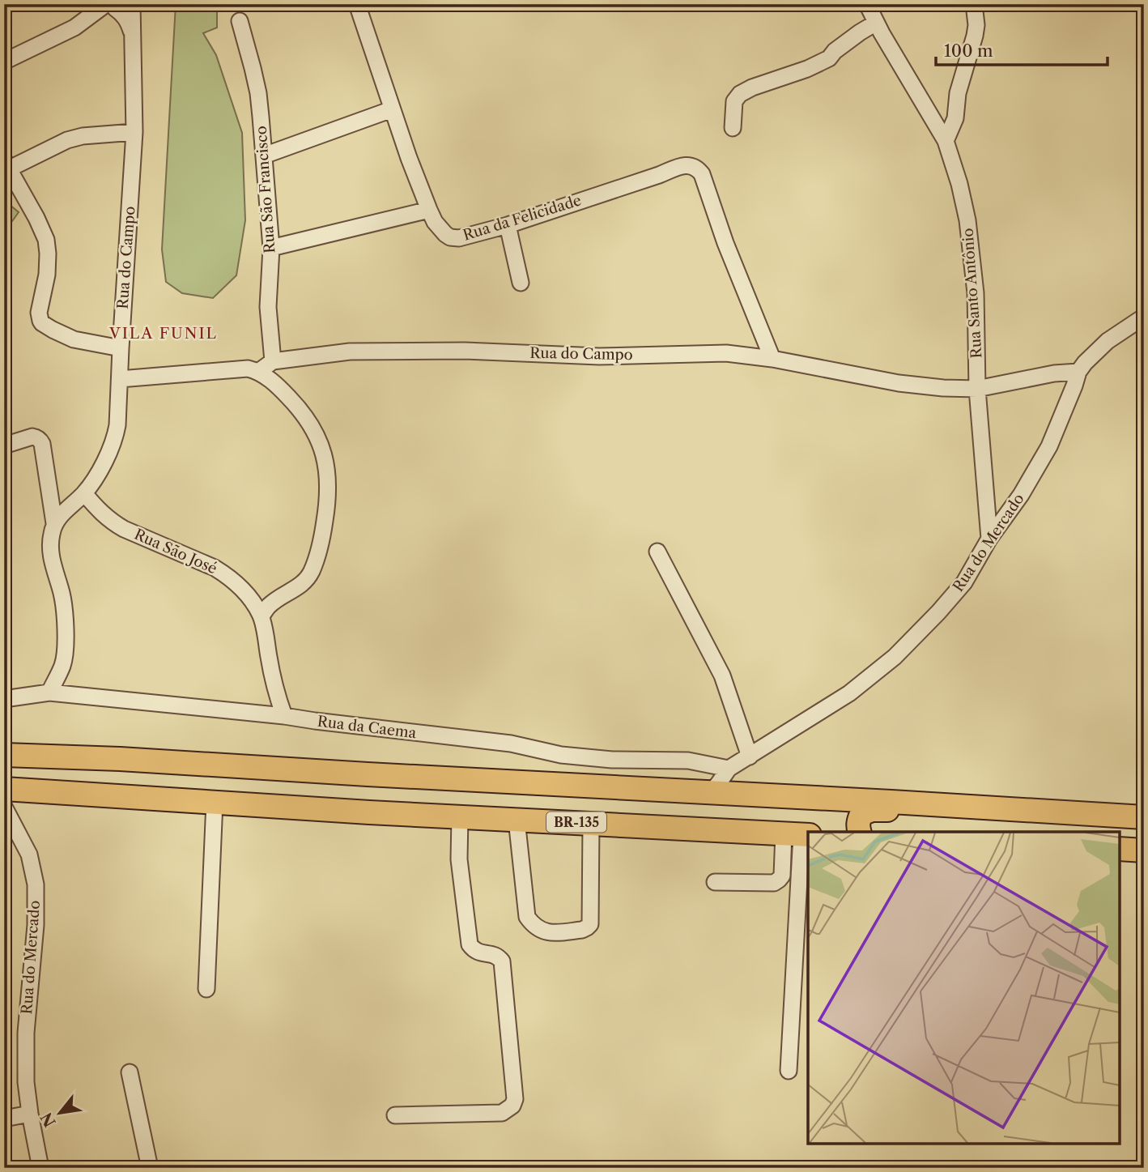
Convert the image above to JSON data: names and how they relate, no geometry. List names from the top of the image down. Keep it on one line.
{"streets":{"highway":["BR-135"],"street":["Rua São Francisco","Rua da Felicidade","Rua do Campo","Rua Santo Antônio","Rua do Mercado","Rua São José","Rua da Caema"]},"crossings":[["Rua São Francisco","Rua do Campo"],["Rua da Felicidade","Rua do Campo"],["Rua do Campo","Rua Santo Antônio"],["Rua do Campo","Rua do Mercado"],["Rua do Campo","Rua São José"],["Rua Santo Antônio","Rua do Mercado"],["Rua do Mercado","Rua da Caema"],["Rua São José","Rua da Caema"]],"districts":["VILA FUNIL"],"scale_bar":"100 m","north":"bottom left"}
